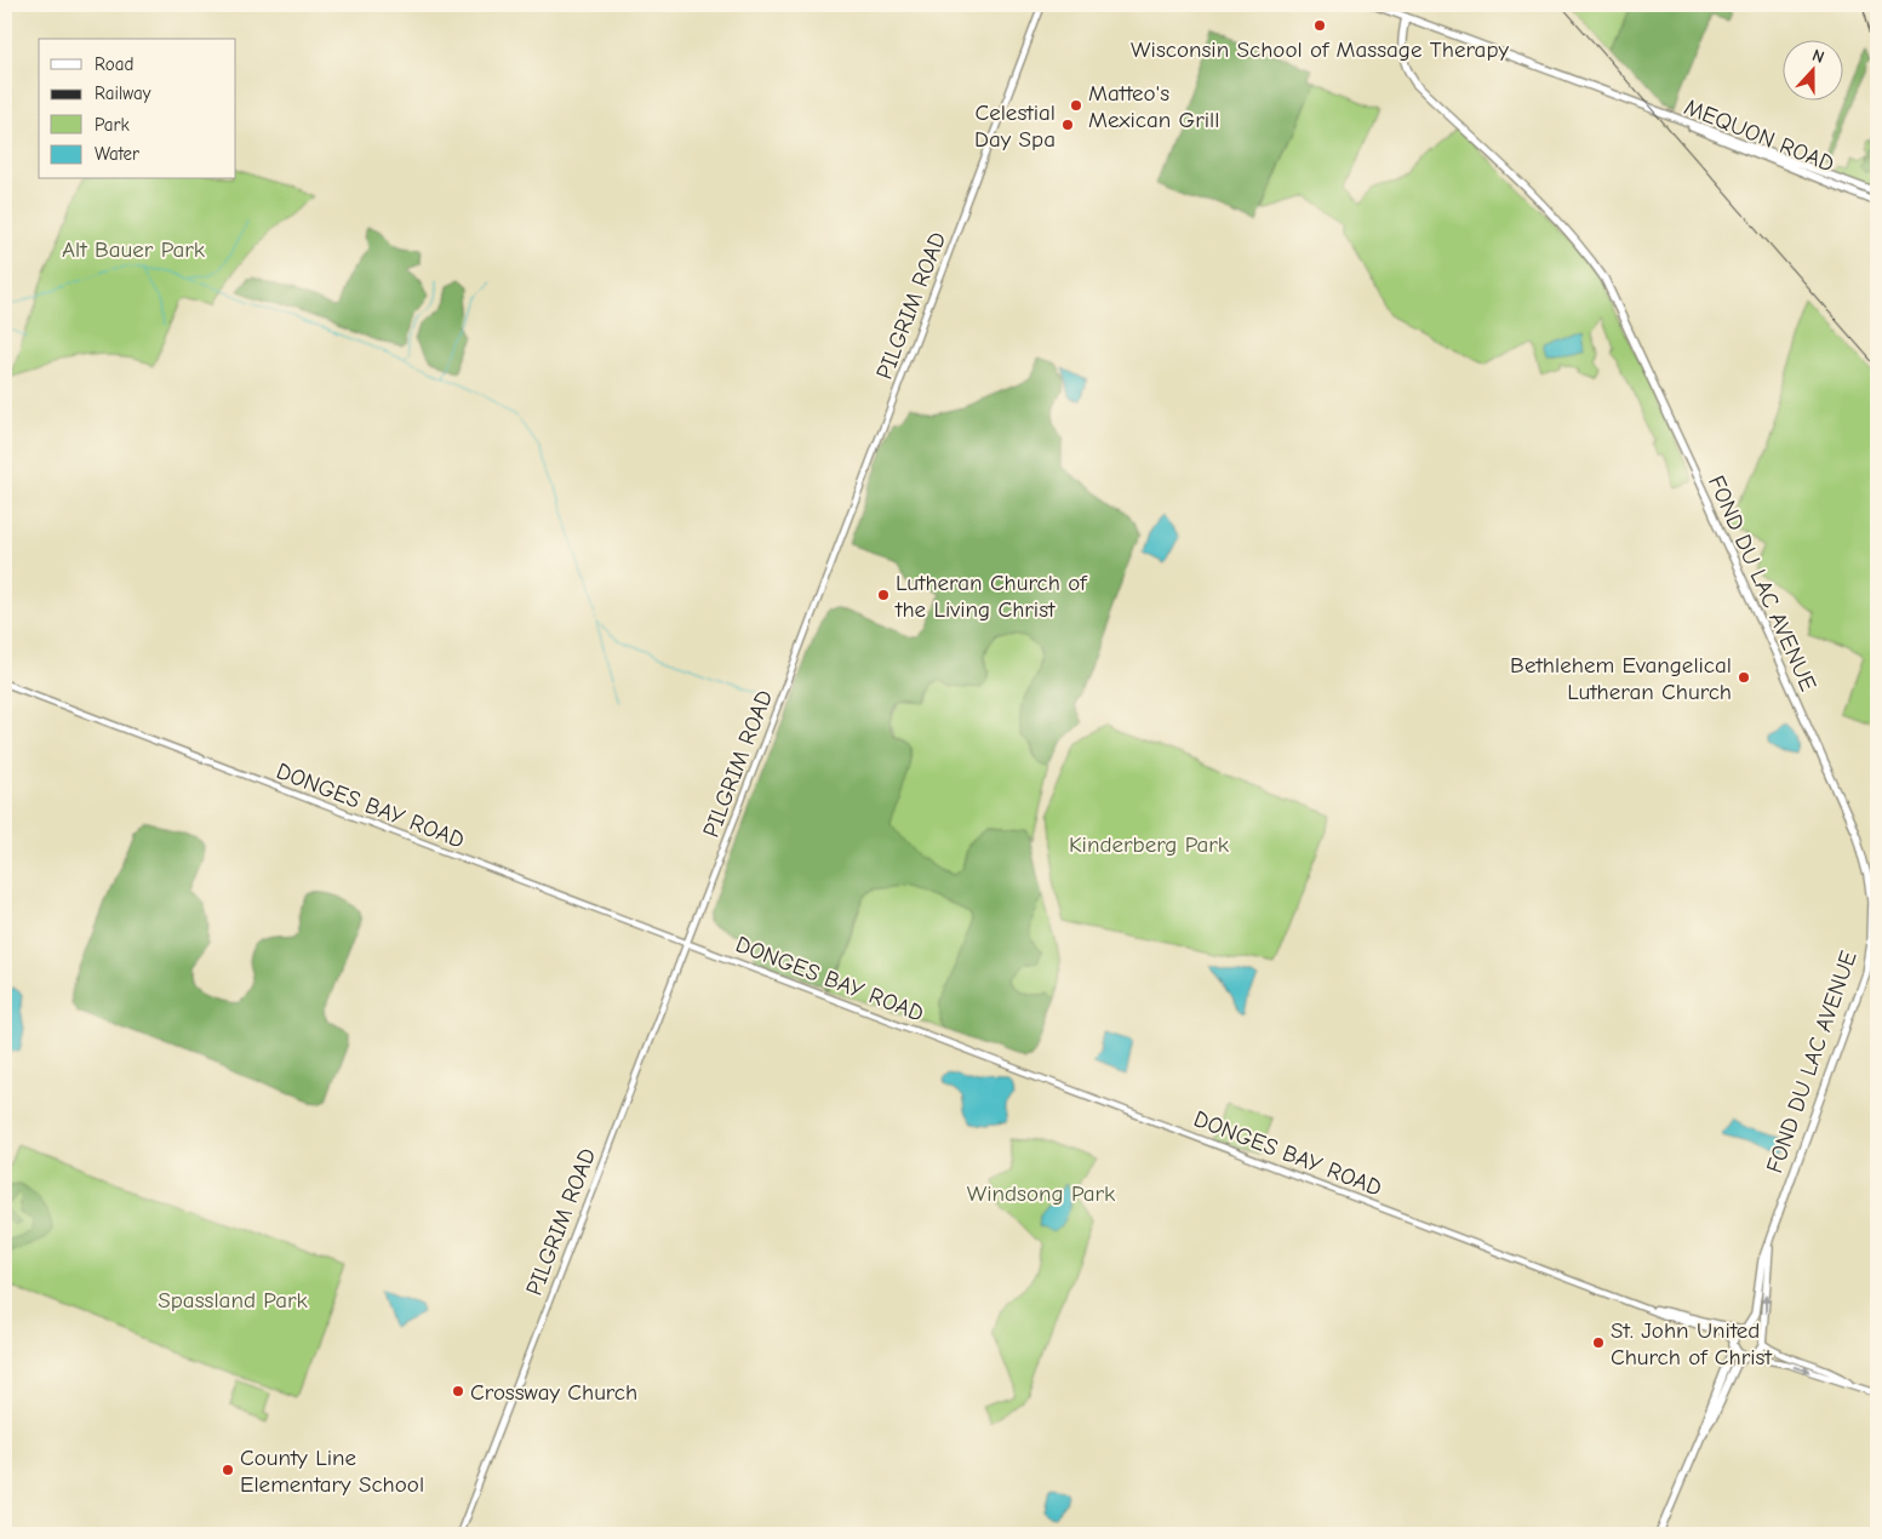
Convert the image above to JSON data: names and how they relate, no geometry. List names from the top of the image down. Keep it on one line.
{"streets":{"main road":["MEQUON ROAD","FOND DU LAC AVENUE"],"street":["PILGRIM ROAD","DONGES BAY ROAD"]},"crossings":[["MEQUON ROAD","FOND DU LAC AVENUE"],["PILGRIM ROAD","DONGES BAY ROAD"],["FOND DU LAC AVENUE","DONGES BAY ROAD"]],"parks":["Alt Bauer Park","Kinderberg Park","Windsong Park","Spassland Park"],"places":["Wisconsin School of Massage Therapy","Matteo's Mexican Grill","Celestial Day Spa","Lutheran Church of the Living Christ","Bethlehem Evangelical Lutheran Church","St. John United Church of Christ","Crossway Church","County Line Elementary School"],"legend":["Road","Railway","Park","Water"],"north":"top"}
